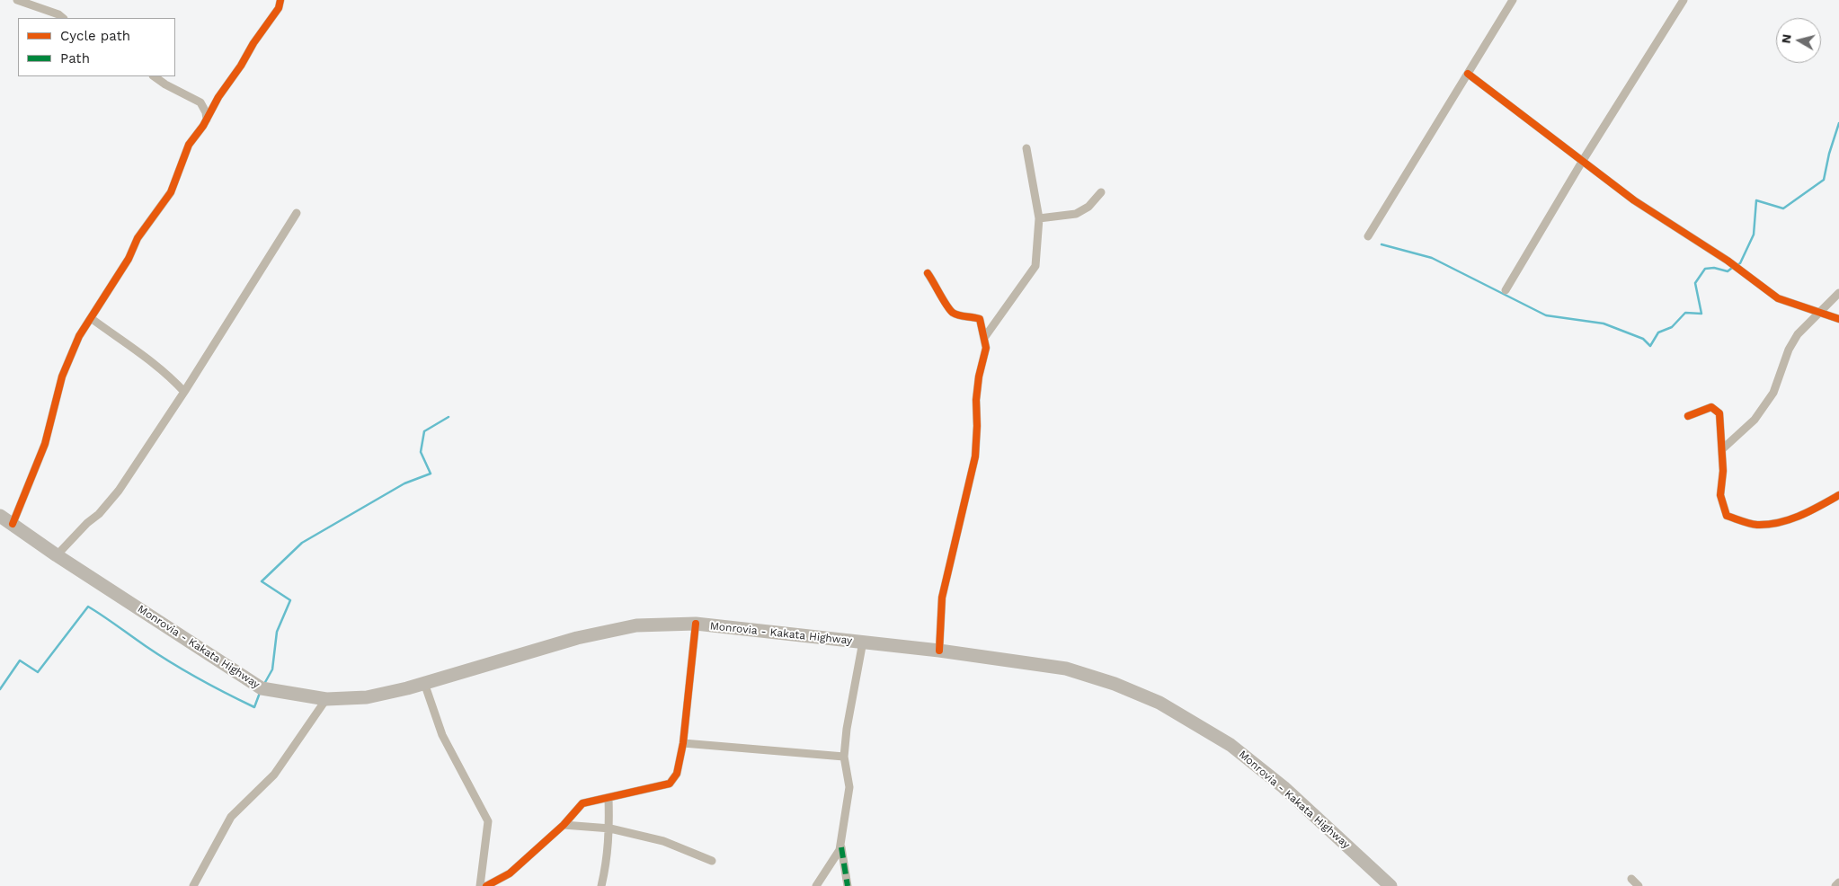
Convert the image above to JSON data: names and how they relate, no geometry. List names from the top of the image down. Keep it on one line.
{"streets":{"highway":["Monrovia - Kakata Highway"]},"legend":["Cycle path","Path"],"north":"left"}
